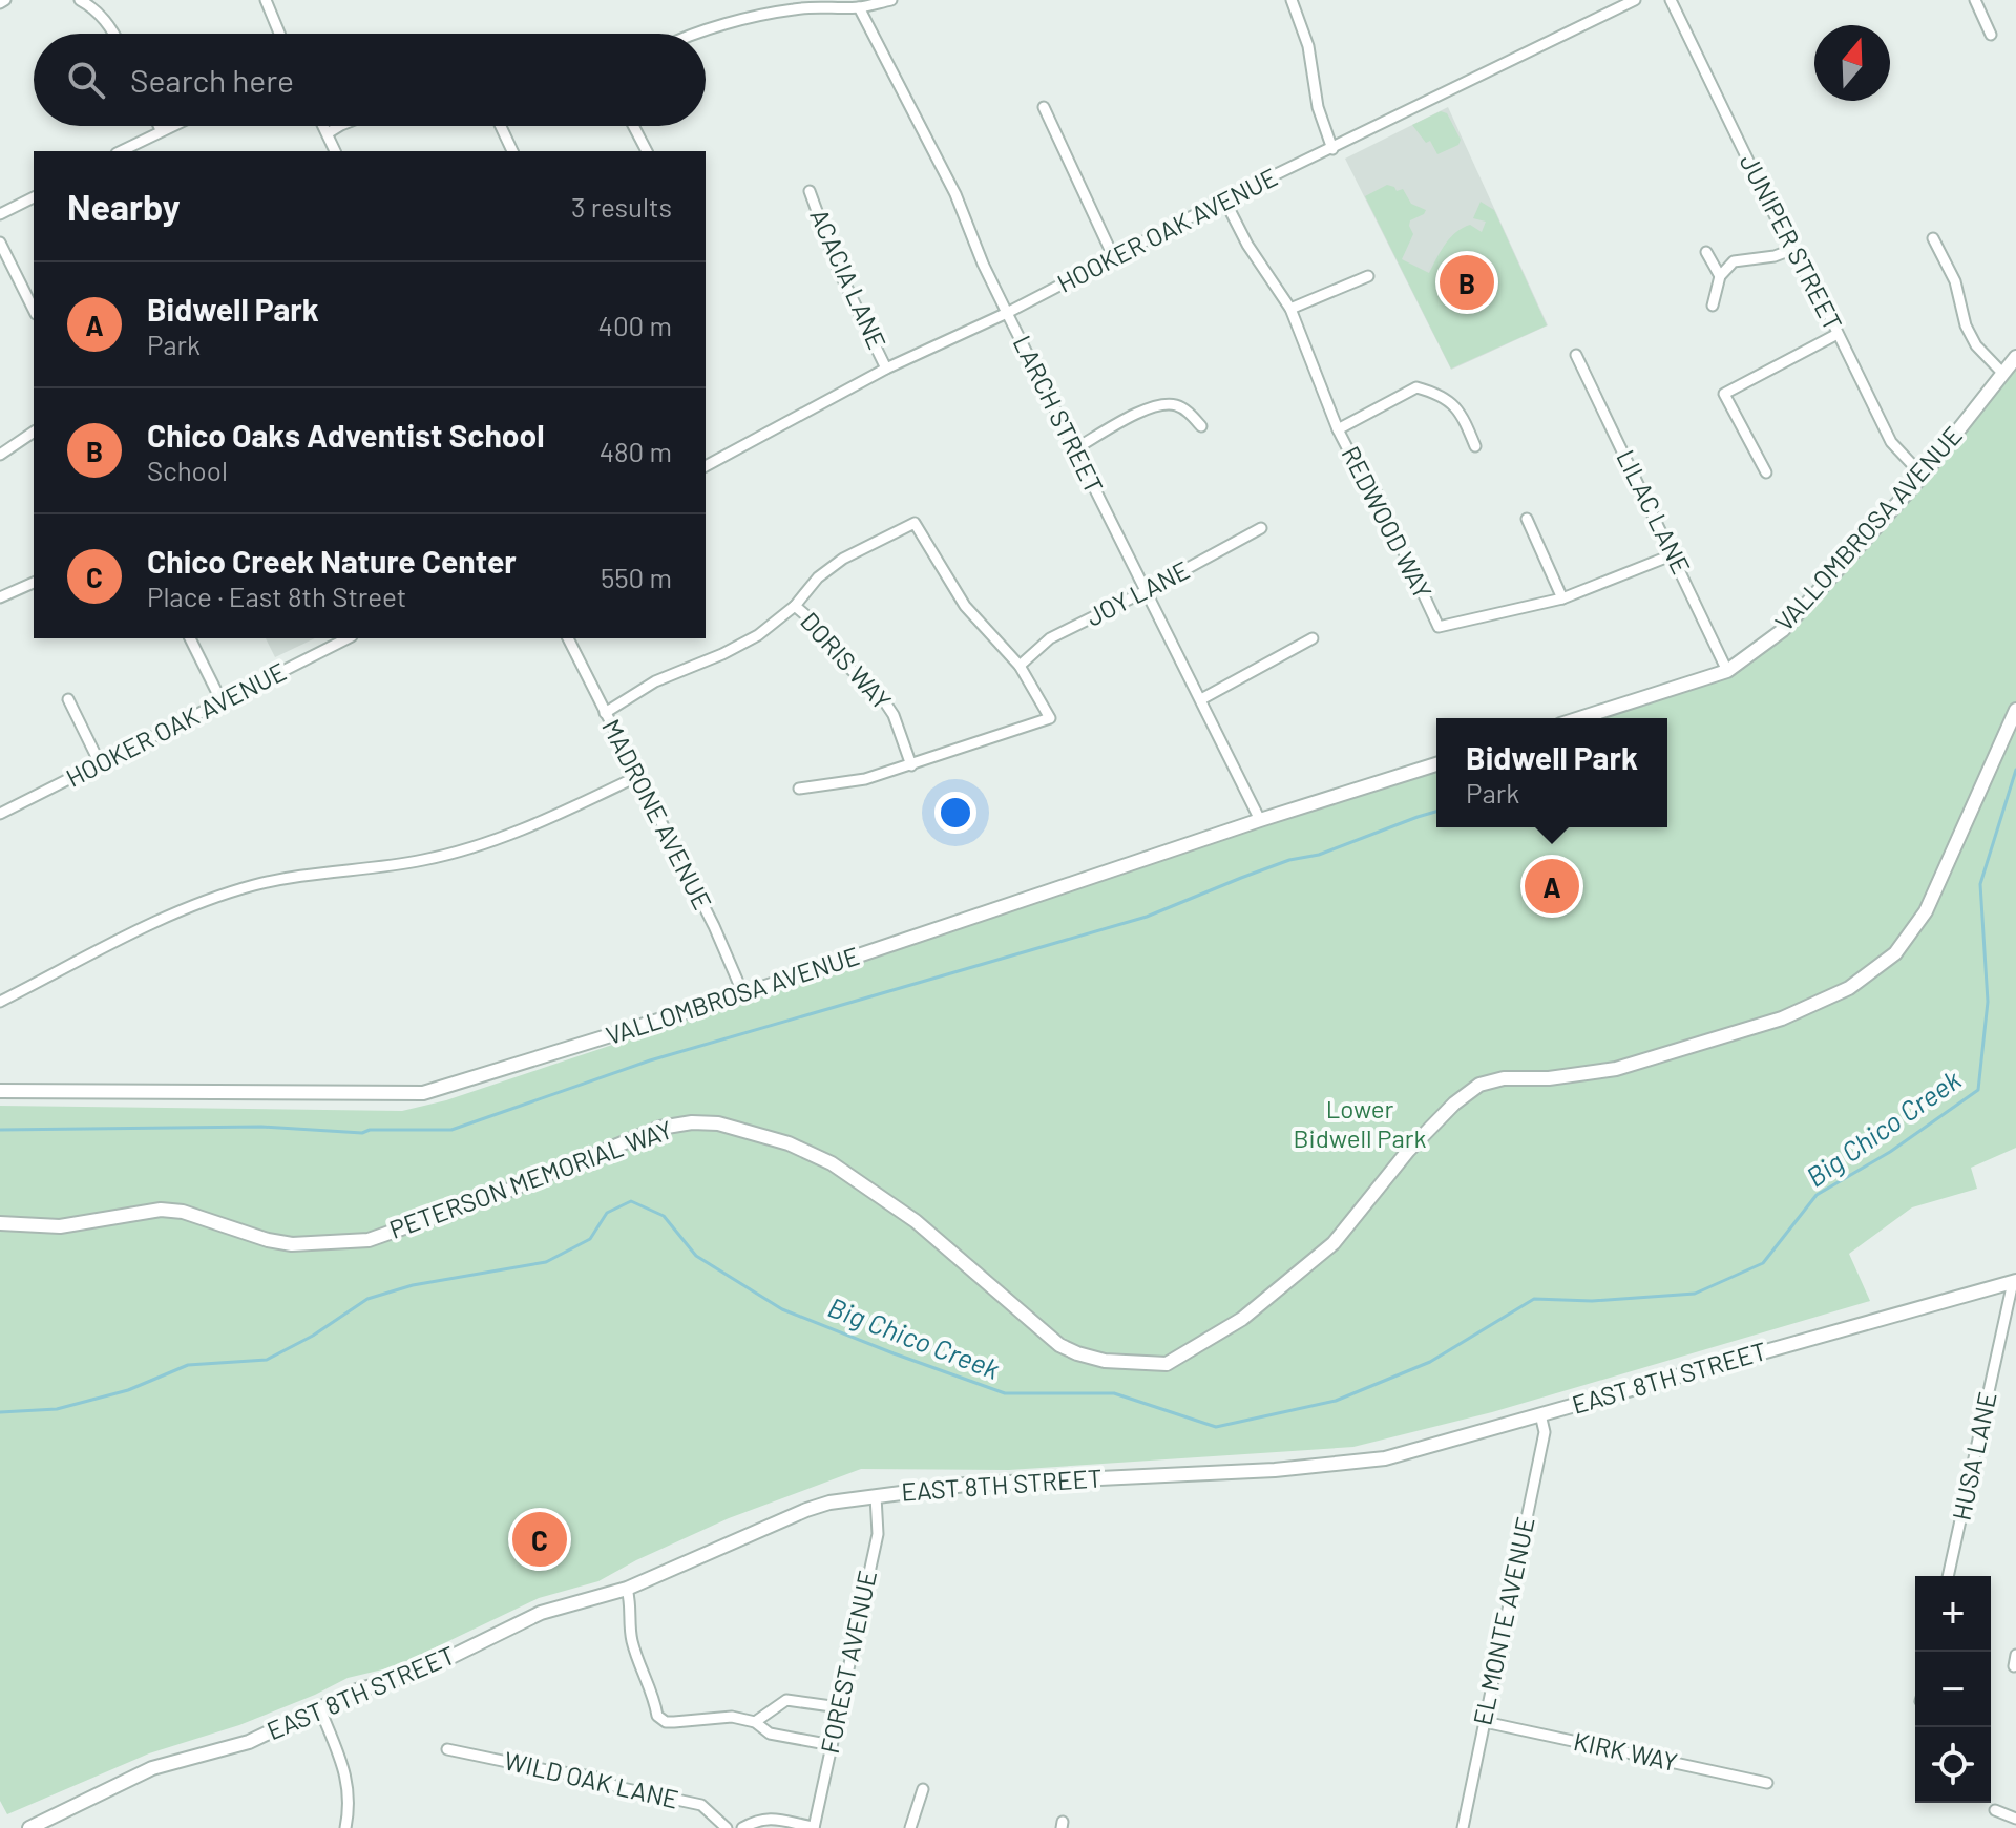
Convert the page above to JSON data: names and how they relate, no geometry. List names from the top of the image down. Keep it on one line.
{"streets":{"street":["HOOKER OAK AVENUE","JUNIPER STREET","ACACIA LANE","LARCH STREET","LILAC LANE","REDWOOD WAY","VALLOMBROSA AVENUE","JOY LANE","DORIS WAY","MADRONE AVENUE","PETERSON MEMORIAL WAY","EAST 8TH STREET","HUSA LANE","EL MONTE AVENUE","FOREST AVENUE","KIRK WAY","WILD OAK LANE"]},"crossings":[["HOOKER OAK AVENUE","ACACIA LANE"],["HOOKER OAK AVENUE","LARCH STREET"],["HOOKER OAK AVENUE","REDWOOD WAY"],["JUNIPER STREET","VALLOMBROSA AVENUE"],["LARCH STREET","VALLOMBROSA AVENUE"],["LARCH STREET","JOY LANE"],["LILAC LANE","REDWOOD WAY"],["LILAC LANE","VALLOMBROSA AVENUE"],["VALLOMBROSA AVENUE","MADRONE AVENUE"],["EAST 8TH STREET","HUSA LANE"],["EAST 8TH STREET","EL MONTE AVENUE"],["EAST 8TH STREET","FOREST AVENUE"],["EL MONTE AVENUE","KIRK WAY"]],"water":["Big Chico Creek"],"parks":["Lower Bidwell Park"],"north":"top","page":{"search":"Search here","heading":["Nearby","3 results"],"pins":["B","A","C"],"list":[{"mark":"A","name":"Bidwell Park","note":"Park","value":"400 m"},{"mark":"B","name":"Chico Oaks Adventist School","note":"School","value":"480 m"},{"mark":"C","name":"Chico Creek Nature Center","note":"Place · East 8th Street","value":"550 m"}],"popup":["Bidwell Park","Park"],"map_buttons":["+","−"]}}
